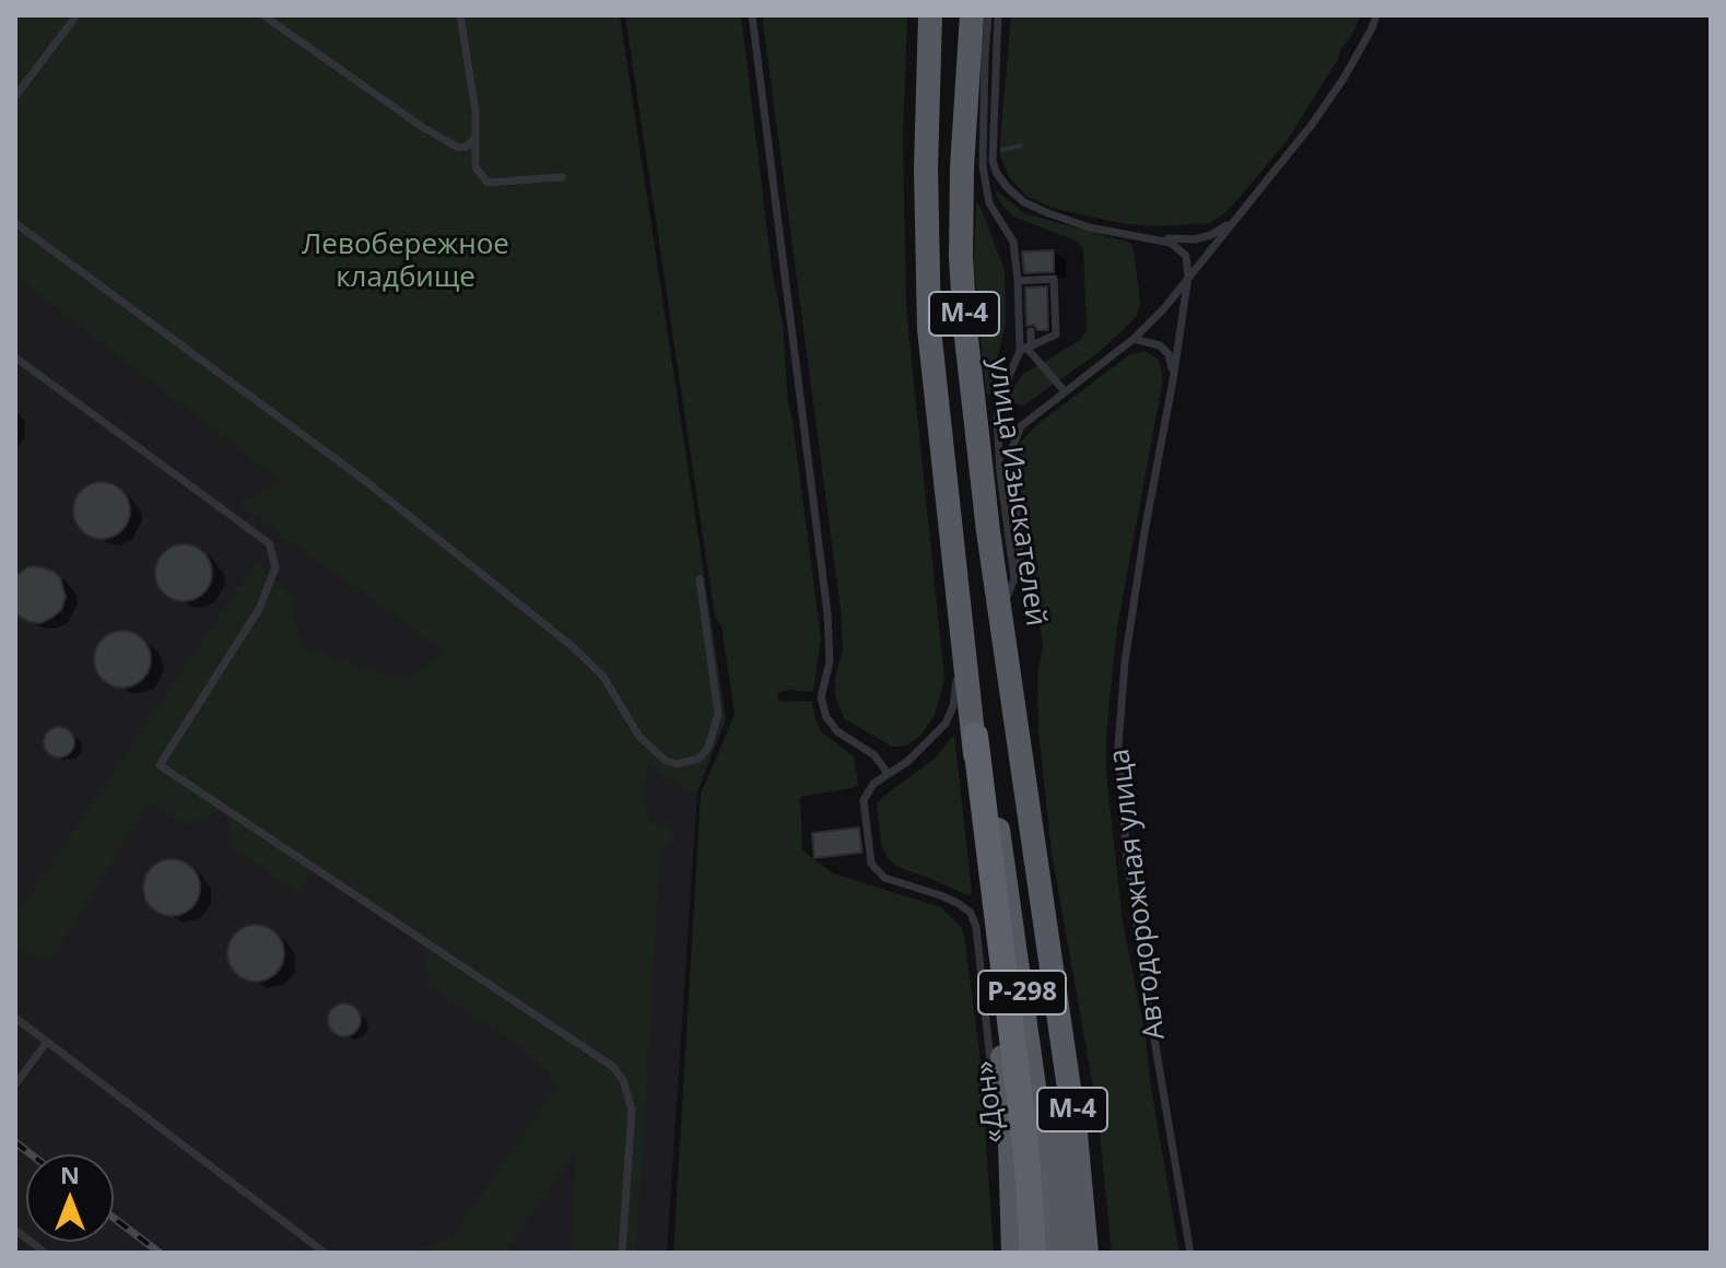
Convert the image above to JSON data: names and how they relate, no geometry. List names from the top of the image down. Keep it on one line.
{"streets":{"highway":["М-4","улица Изыскателей","Р-298","«Дон»"],"lane":["Автодорожная улица"]},"crossings":[["М-4","улица Изыскателей"],["М-4","Р-298"],["М-4","«Дон»"],["улица Изыскателей","Р-298"],["Р-298","«Дон»"]],"parks":["Левобережное кладбище"],"north":"top"}
